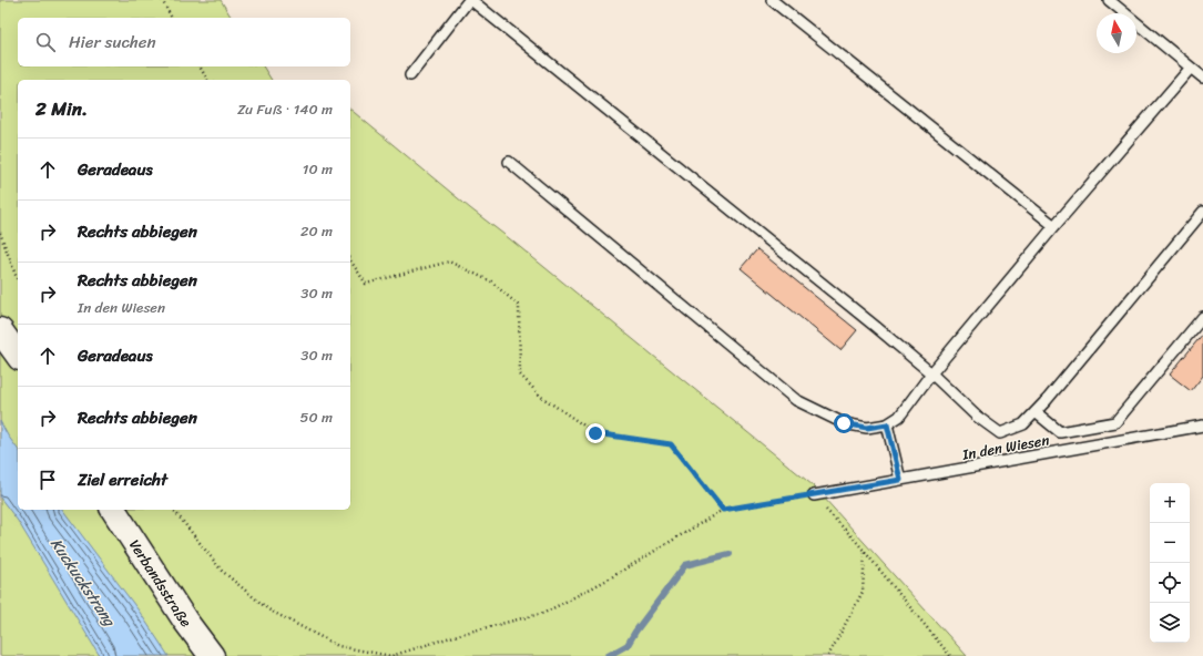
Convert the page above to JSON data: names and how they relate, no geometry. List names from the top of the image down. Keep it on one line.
{"streets":{"main road":["Verbandsstraße"],"lane":["In den Wiesen"]},"water":["Kuckuckstrang"],"north":"top","page":{"search":"Hier suchen","heading":["2 Min.","Zu Fuß · 140 m"],"list":[["Geradeaus","10 m"],["Rechts abbiegen","20 m"],["Rechts abbiegen","In den Wiesen","30 m"],["Geradeaus","30 m"],["Rechts abbiegen","50 m"],"Ziel erreicht"],"map_buttons":["+","−"]}}
